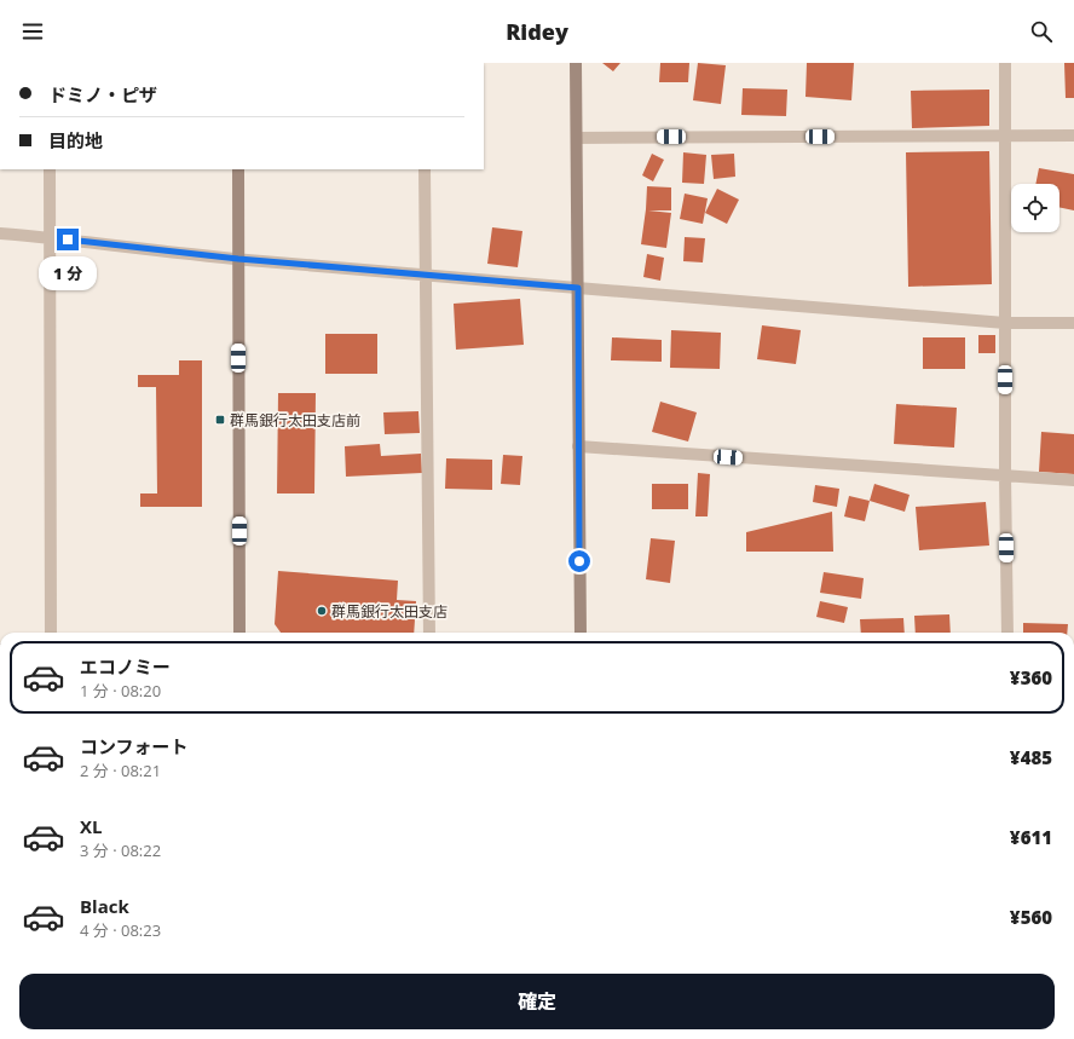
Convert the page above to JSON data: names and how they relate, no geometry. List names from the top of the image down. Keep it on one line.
{"places":{"transit":["群馬銀行太田支店前"],"other":["群馬銀行太田支店"]},"page":{"header":"Ridey","banner":["ドミノ・ピザ","目的地"],"bubble":"1 分","list":[{"name":"エコノミー","note":"1 分 · 08:20","value":"¥360"},{"name":"コンフォート","note":"2 分 · 08:21","value":"¥485"},{"name":"XL","note":"3 分 · 08:22","value":"¥611"},{"name":"Black","note":"4 分 · 08:23","value":"¥560"}],"buttons":"確定"}}
